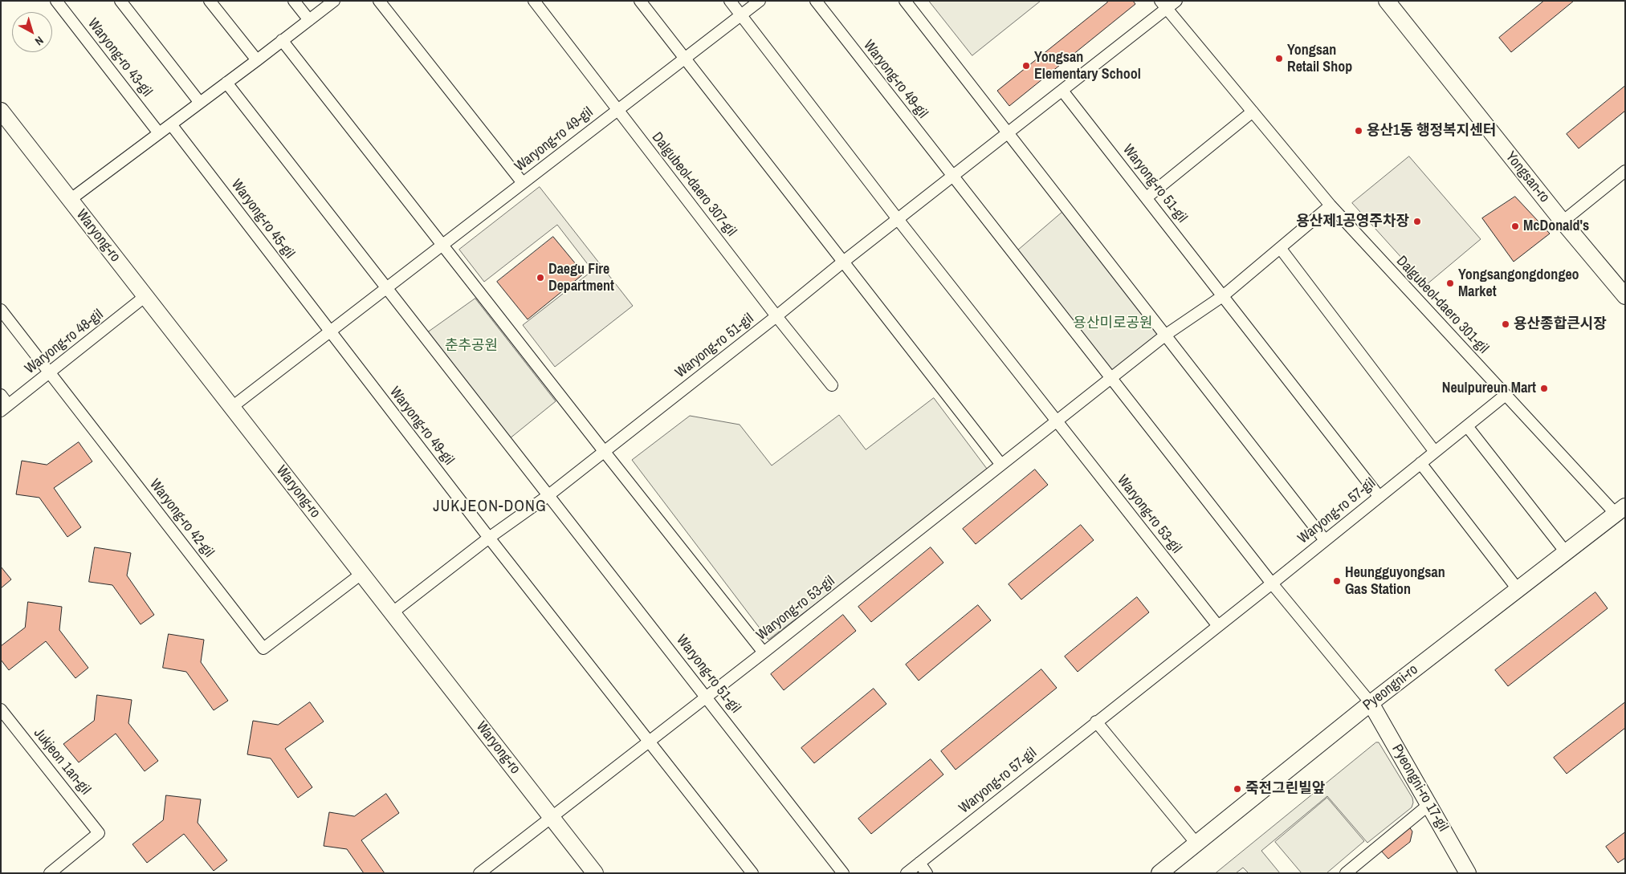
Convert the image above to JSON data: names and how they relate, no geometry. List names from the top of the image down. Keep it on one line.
{"streets":{"main road":["Yongsan-ro","Waryong-ro","Pyeongni-ro","Pyeongni-ro 17-gil"],"street":["Waryong-ro 43-gil","Waryong-ro 49-gil","Waryong-ro 51-gil","Dalgubeol-daero 307-gil","Waryong-ro 45-gil","Dalgubeol-daero 301-gil","Waryong-ro 48-gil","Waryong-ro 57-gil","Waryong-ro 53-gil","Waryong-ro 42-gil","Jukjeon 1an-gil"]},"crossings":[["Waryong-ro 49-gil","Waryong-ro 51-gil"],["Waryong-ro 49-gil","Dalgubeol-daero 307-gil"],["Waryong-ro 49-gil","Waryong-ro 45-gil"],["Waryong-ro 49-gil","Waryong-ro"],["Waryong-ro 51-gil","Dalgubeol-daero 307-gil"],["Waryong-ro 51-gil","Waryong-ro"],["Waryong-ro 51-gil","Dalgubeol-daero 301-gil"],["Waryong-ro 51-gil","Waryong-ro 53-gil"],["Waryong-ro","Waryong-ro 48-gil"],["Waryong-ro","Waryong-ro 53-gil"],["Waryong-ro","Waryong-ro 42-gil"],["Dalgubeol-daero 301-gil","Waryong-ro 57-gil"],["Dalgubeol-daero 301-gil","Waryong-ro 53-gil"],["Dalgubeol-daero 301-gil","Pyeongni-ro"],["Waryong-ro 48-gil","Waryong-ro 42-gil"],["Waryong-ro 57-gil","Waryong-ro 53-gil"],["Pyeongni-ro","Pyeongni-ro 17-gil"]],"districts":["JUKJEON-DONG"],"parks":["용산미로공원","춘추공원"],"places":["Yongsan Retail Shop","Yongsan Elementary School","용산1동 행정복지센터","용산제1공영주차장","McDonald's","Daegu Fire Department","Yongsangongdongeo Market","용산종합큰시장","Neulpureun Mart","Heungguyongsan Gas Station","죽전그린빌앞"],"north":"bottom right"}
